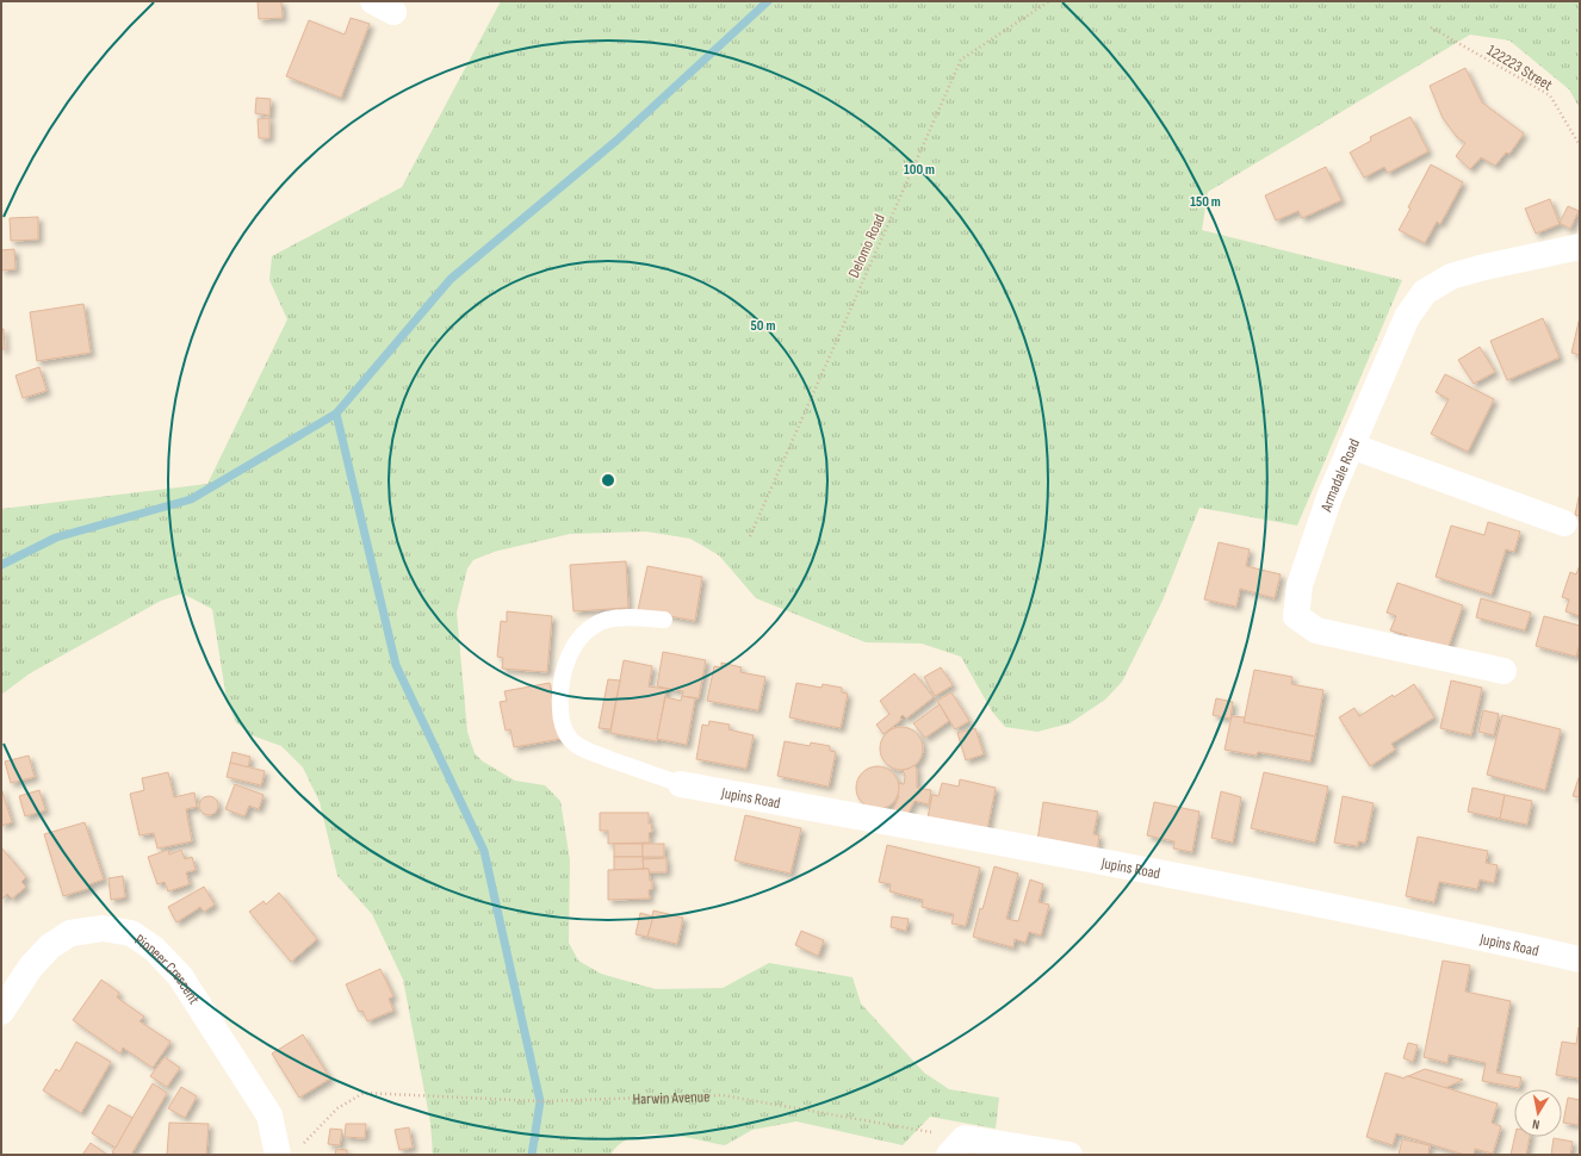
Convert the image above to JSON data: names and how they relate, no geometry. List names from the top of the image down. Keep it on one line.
{"streets":{"street":["Armadale Road","Jupins Road","Pioneer Crescent"],"path":["122223 Street","Delomo Road","Harwin Avenue"]},"crossings":[["Pioneer Crescent","Harwin Avenue"]],"north":"bottom","rings":["100 m","150 m","50 m"]}
